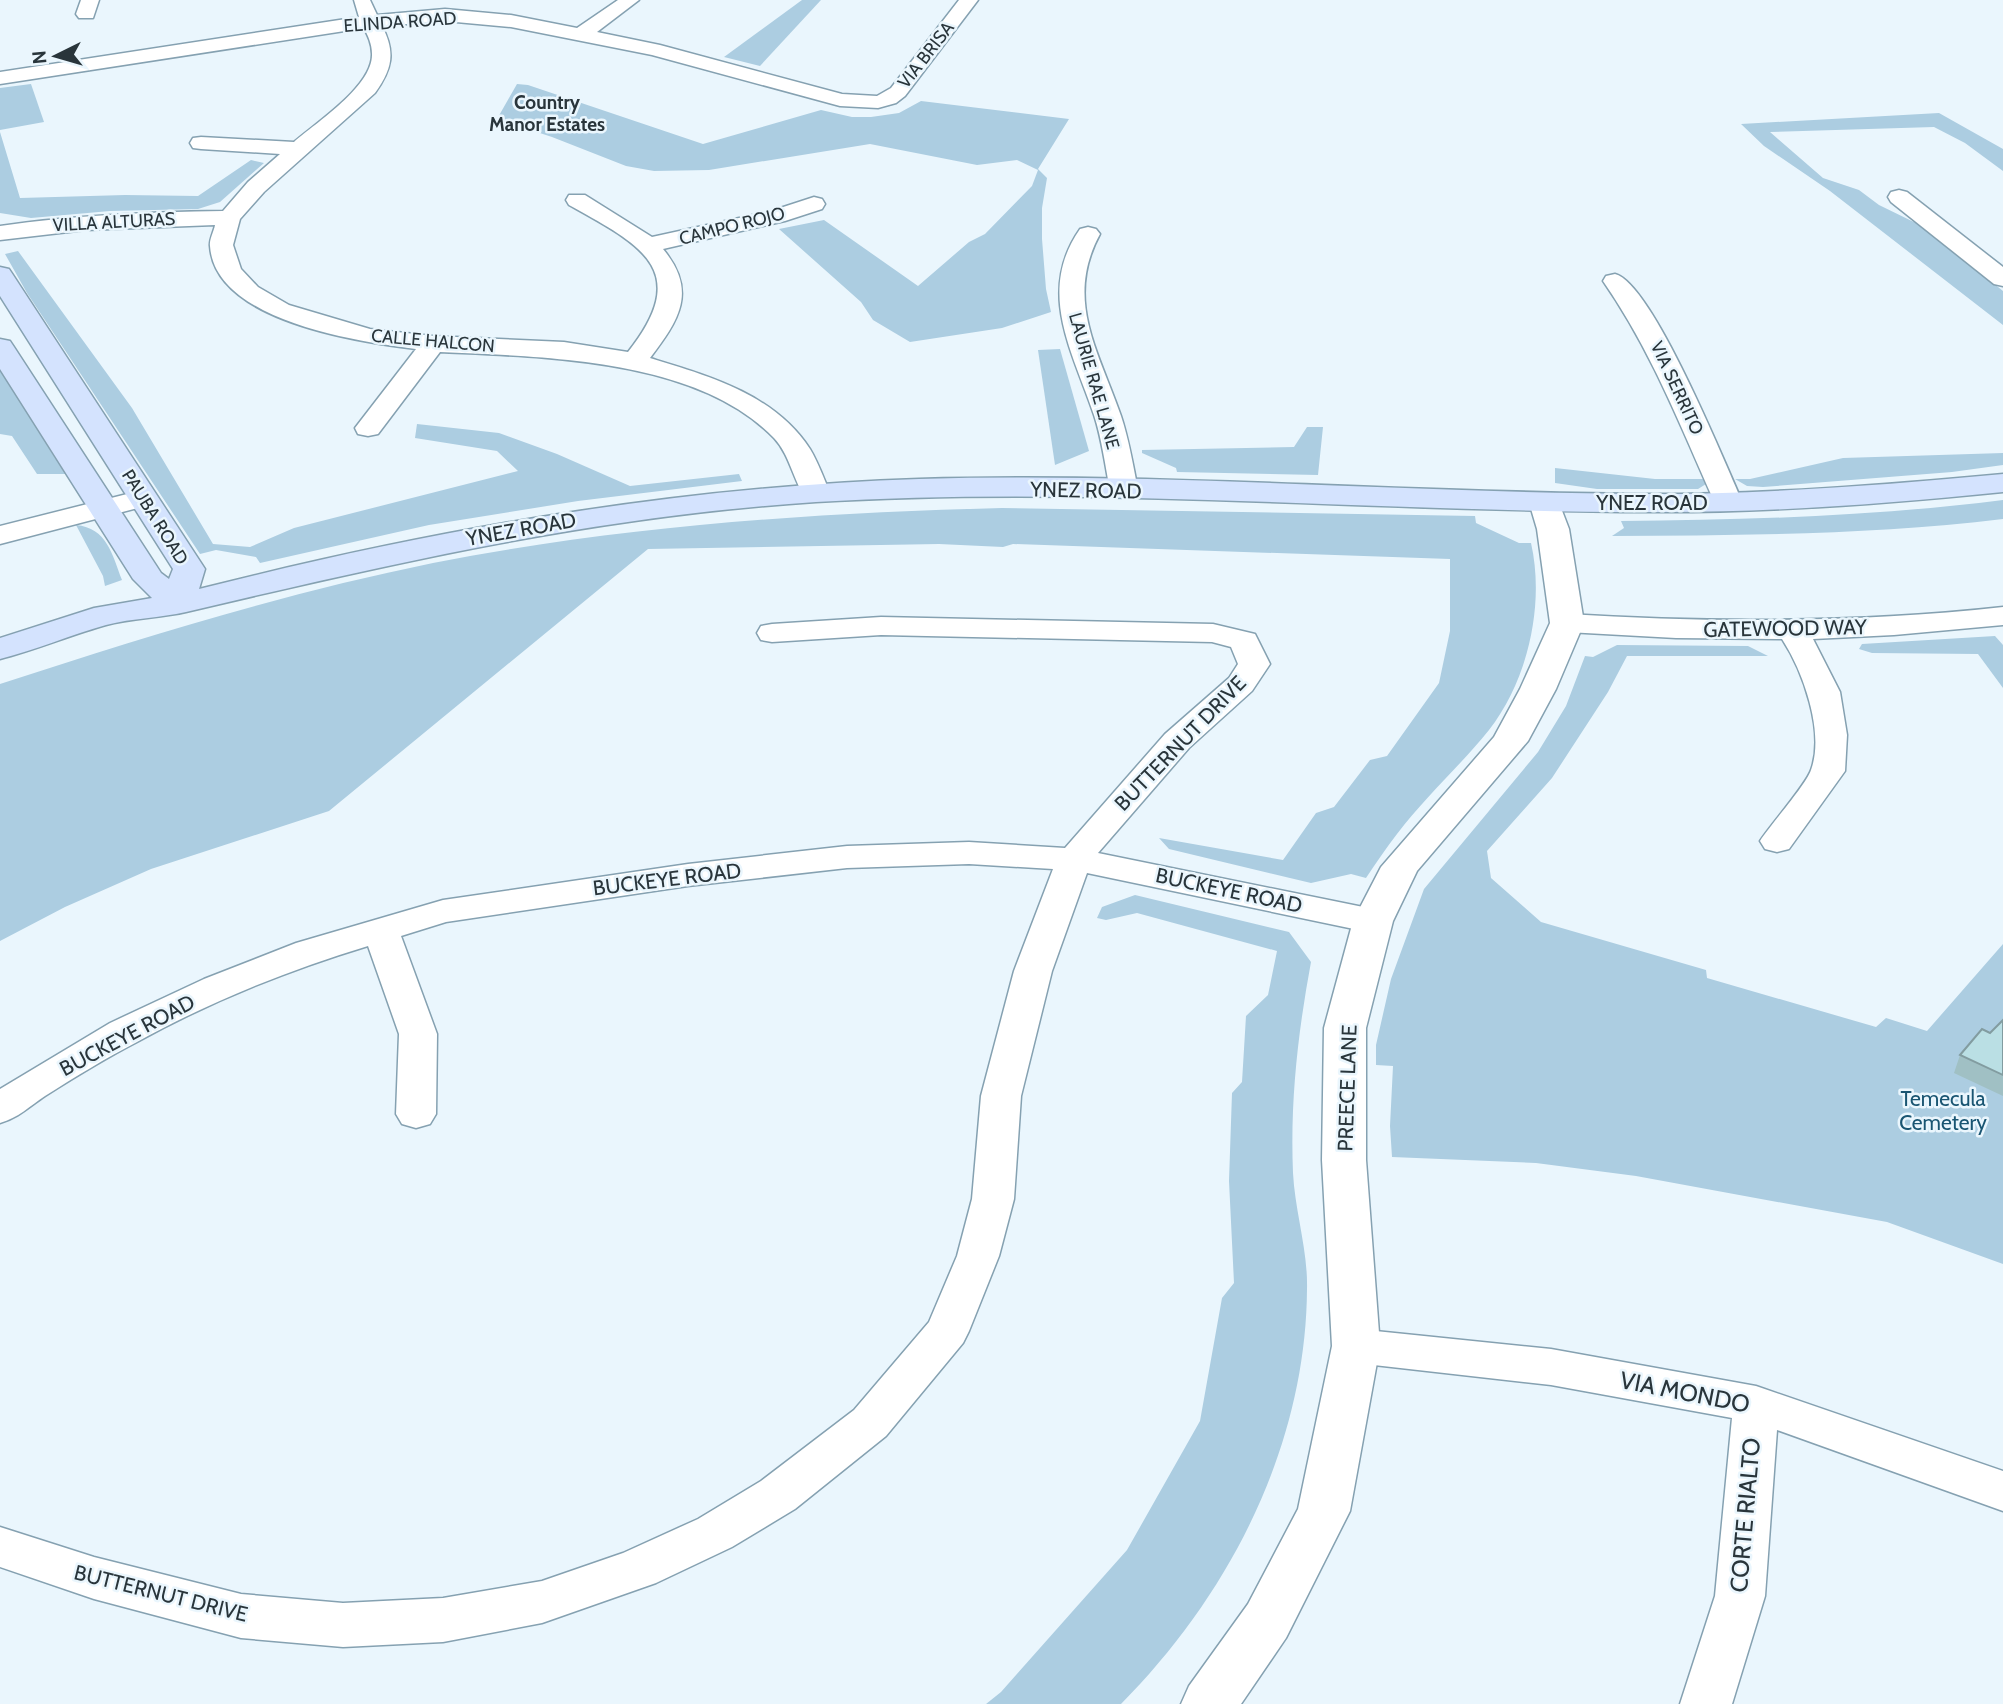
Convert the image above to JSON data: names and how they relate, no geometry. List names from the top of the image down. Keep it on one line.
{"streets":{"main road":["YNEZ ROAD","PAUBA ROAD"],"street":["ELINDA ROAD","VIA BRISA","VILLA ALTURAS","CAMPO ROJO","CALLE HALCON","LAURIE RAE LANE","VIA SERRITO","GATEWOOD WAY","BUTTERNUT DRIVE","BUCKEYE ROAD","PREECE LANE","VIA MONDO","CORTE RIALTO"]},"crossings":[["ELINDA ROAD","VIA BRISA"],["VILLA ALTURAS","CALLE HALCON"],["CALLE HALCON","YNEZ ROAD"],["LAURIE RAE LANE","YNEZ ROAD"],["VIA SERRITO","YNEZ ROAD"],["YNEZ ROAD","PAUBA ROAD"],["GATEWOOD WAY","PREECE LANE"],["BUTTERNUT DRIVE","BUCKEYE ROAD"],["BUCKEYE ROAD","PREECE LANE"],["PREECE LANE","VIA MONDO"],["VIA MONDO","CORTE RIALTO"]],"districts":["Country Manor Estates"],"parks":["Temecula Cemetery"],"north":"left"}
